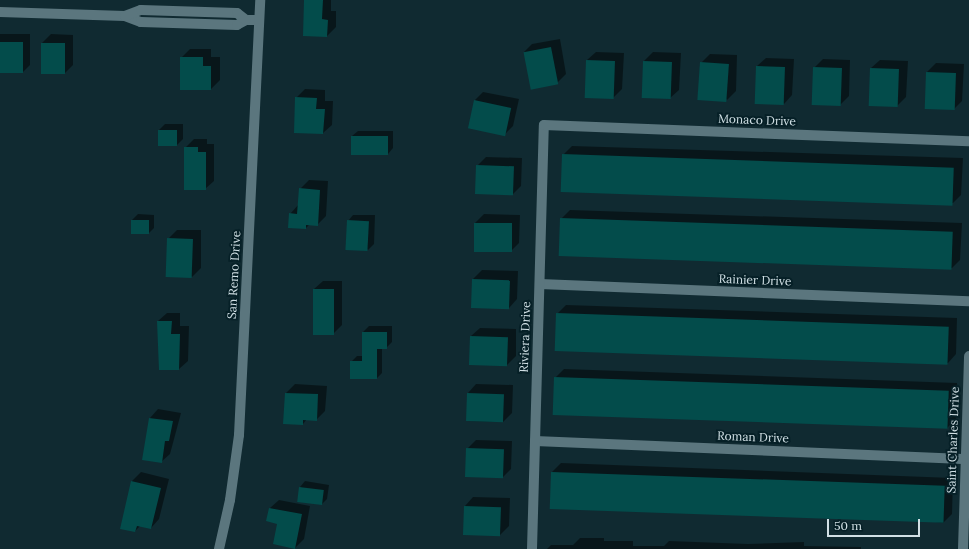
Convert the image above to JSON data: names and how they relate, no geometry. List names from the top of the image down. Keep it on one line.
{"streets":{"street":["Monaco Drive","San Remo Drive","Rainier Drive","Riviera Drive","Roman Drive","Saint Charles Drive"]},"crossings":[["Monaco Drive","Riviera Drive"],["Rainier Drive","Riviera Drive"],["Riviera Drive","Roman Drive"],["Roman Drive","Saint Charles Drive"]],"scale_bar":"50 m"}
